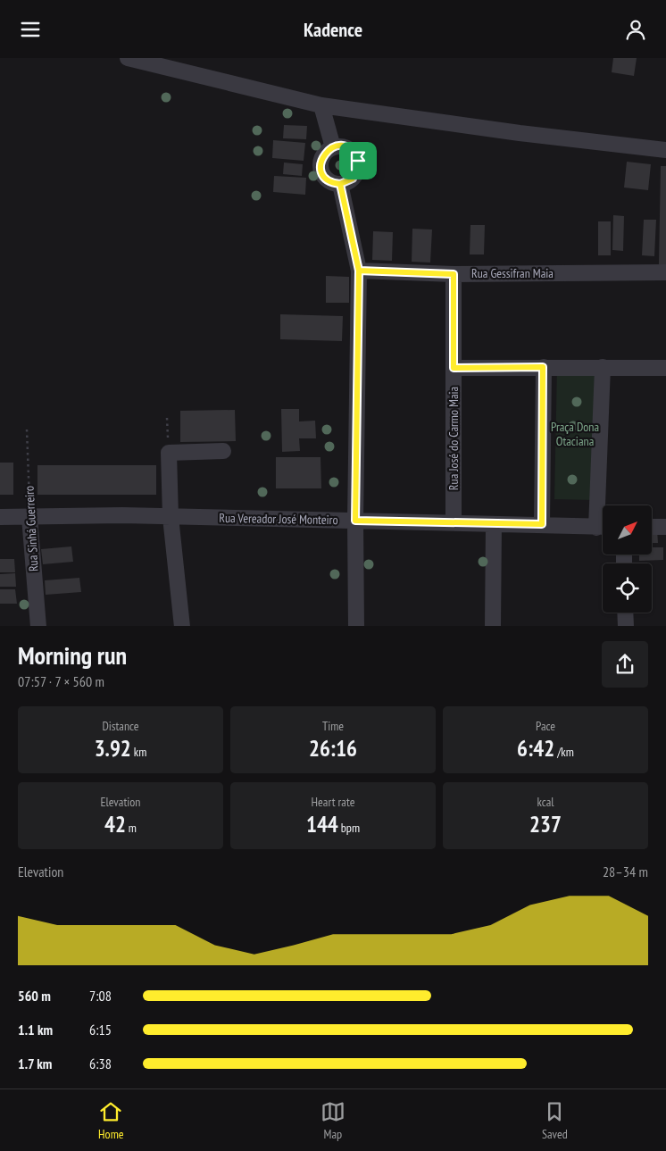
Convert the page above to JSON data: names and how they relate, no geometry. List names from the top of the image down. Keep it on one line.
{"streets":{"street":["Rua Gessifran Maia","Rua José do Carmo Maia","Rua Vereador José Monteiro","Rua Sinhá Guerreiro"]},"crossings":[["Rua Gessifran Maia","Rua José do Carmo Maia"],["Rua José do Carmo Maia","Rua Vereador José Monteiro"],["Rua Vereador José Monteiro","Rua Sinhá Guerreiro"]],"parks":["Praça Dona Otaciana"],"north":"top right","page":{"header":"Kadence","heading":["Morning run","07:57 · 7 × 560 m"],"stats":[["Distance","3.92 km"],["Time","26:16"],["Pace","6:42 /km"],["Elevation","42 m"],["Heart rate","144 bpm"],["kcal","237"]],"chart":["Elevation","28–34 m"],"list":[{"name":"560 m","note":"7:08"},{"name":"1.1 km","note":"6:15"},{"name":"1.7 km","note":"6:38"}],"tabs":["Home","Map","Saved"]}}
